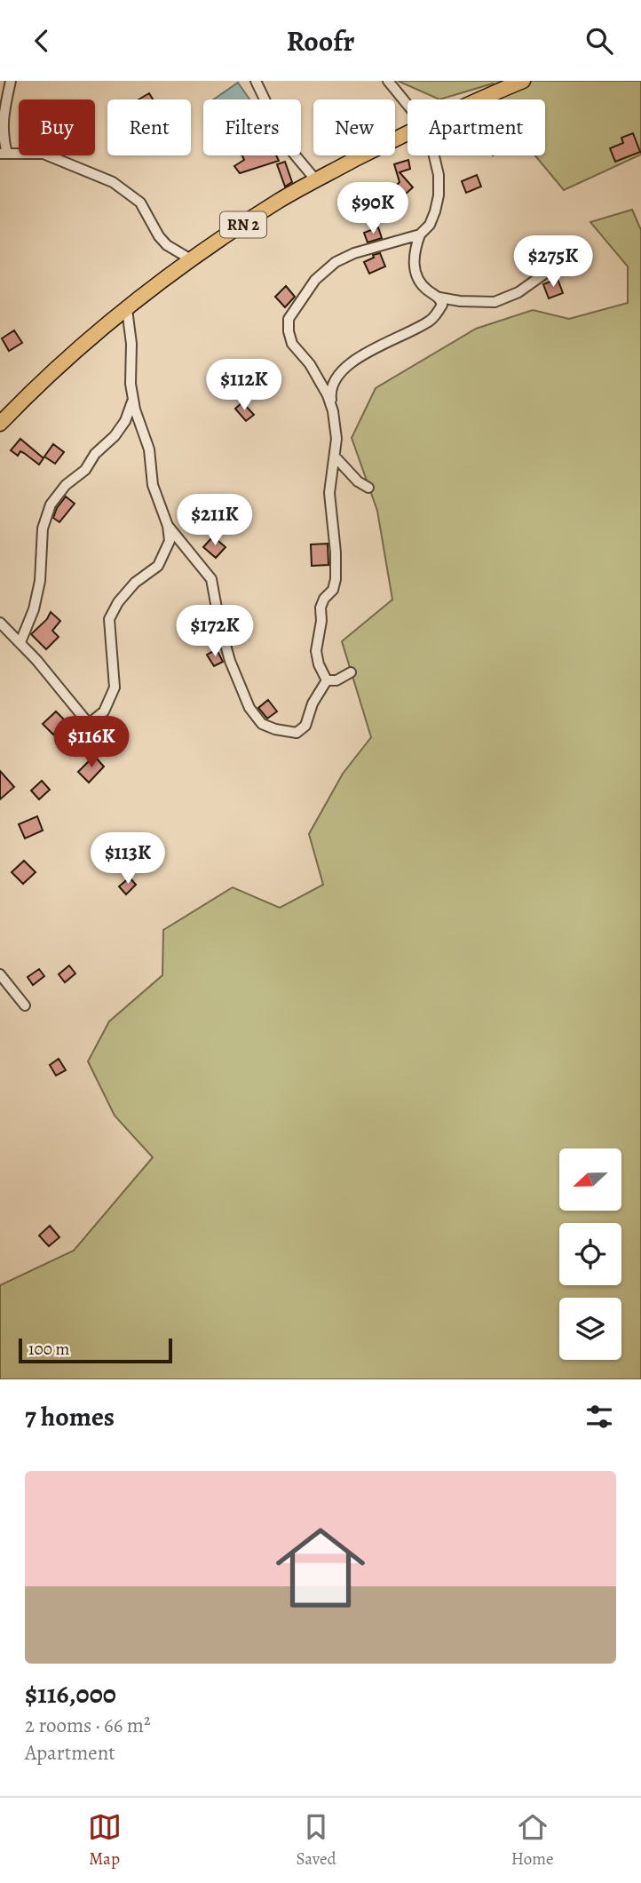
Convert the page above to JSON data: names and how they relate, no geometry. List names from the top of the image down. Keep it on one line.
{"streets":{"main road":["RN 2"]},"scale_bar":"100 m","north":"left","page":{"header":"Roofr","chip":["Buy","Rent","Filters","New","Apartment"],"price":["$90K","$275K","$112K","$211K","$172K","$116K","$113K"],"scale":"100 m","heading":"7 homes","list":[{"name":"$116,000","note":"2 rooms · 66 m² · Apartment"}],"tabs":["Map","Saved","Home"]}}
